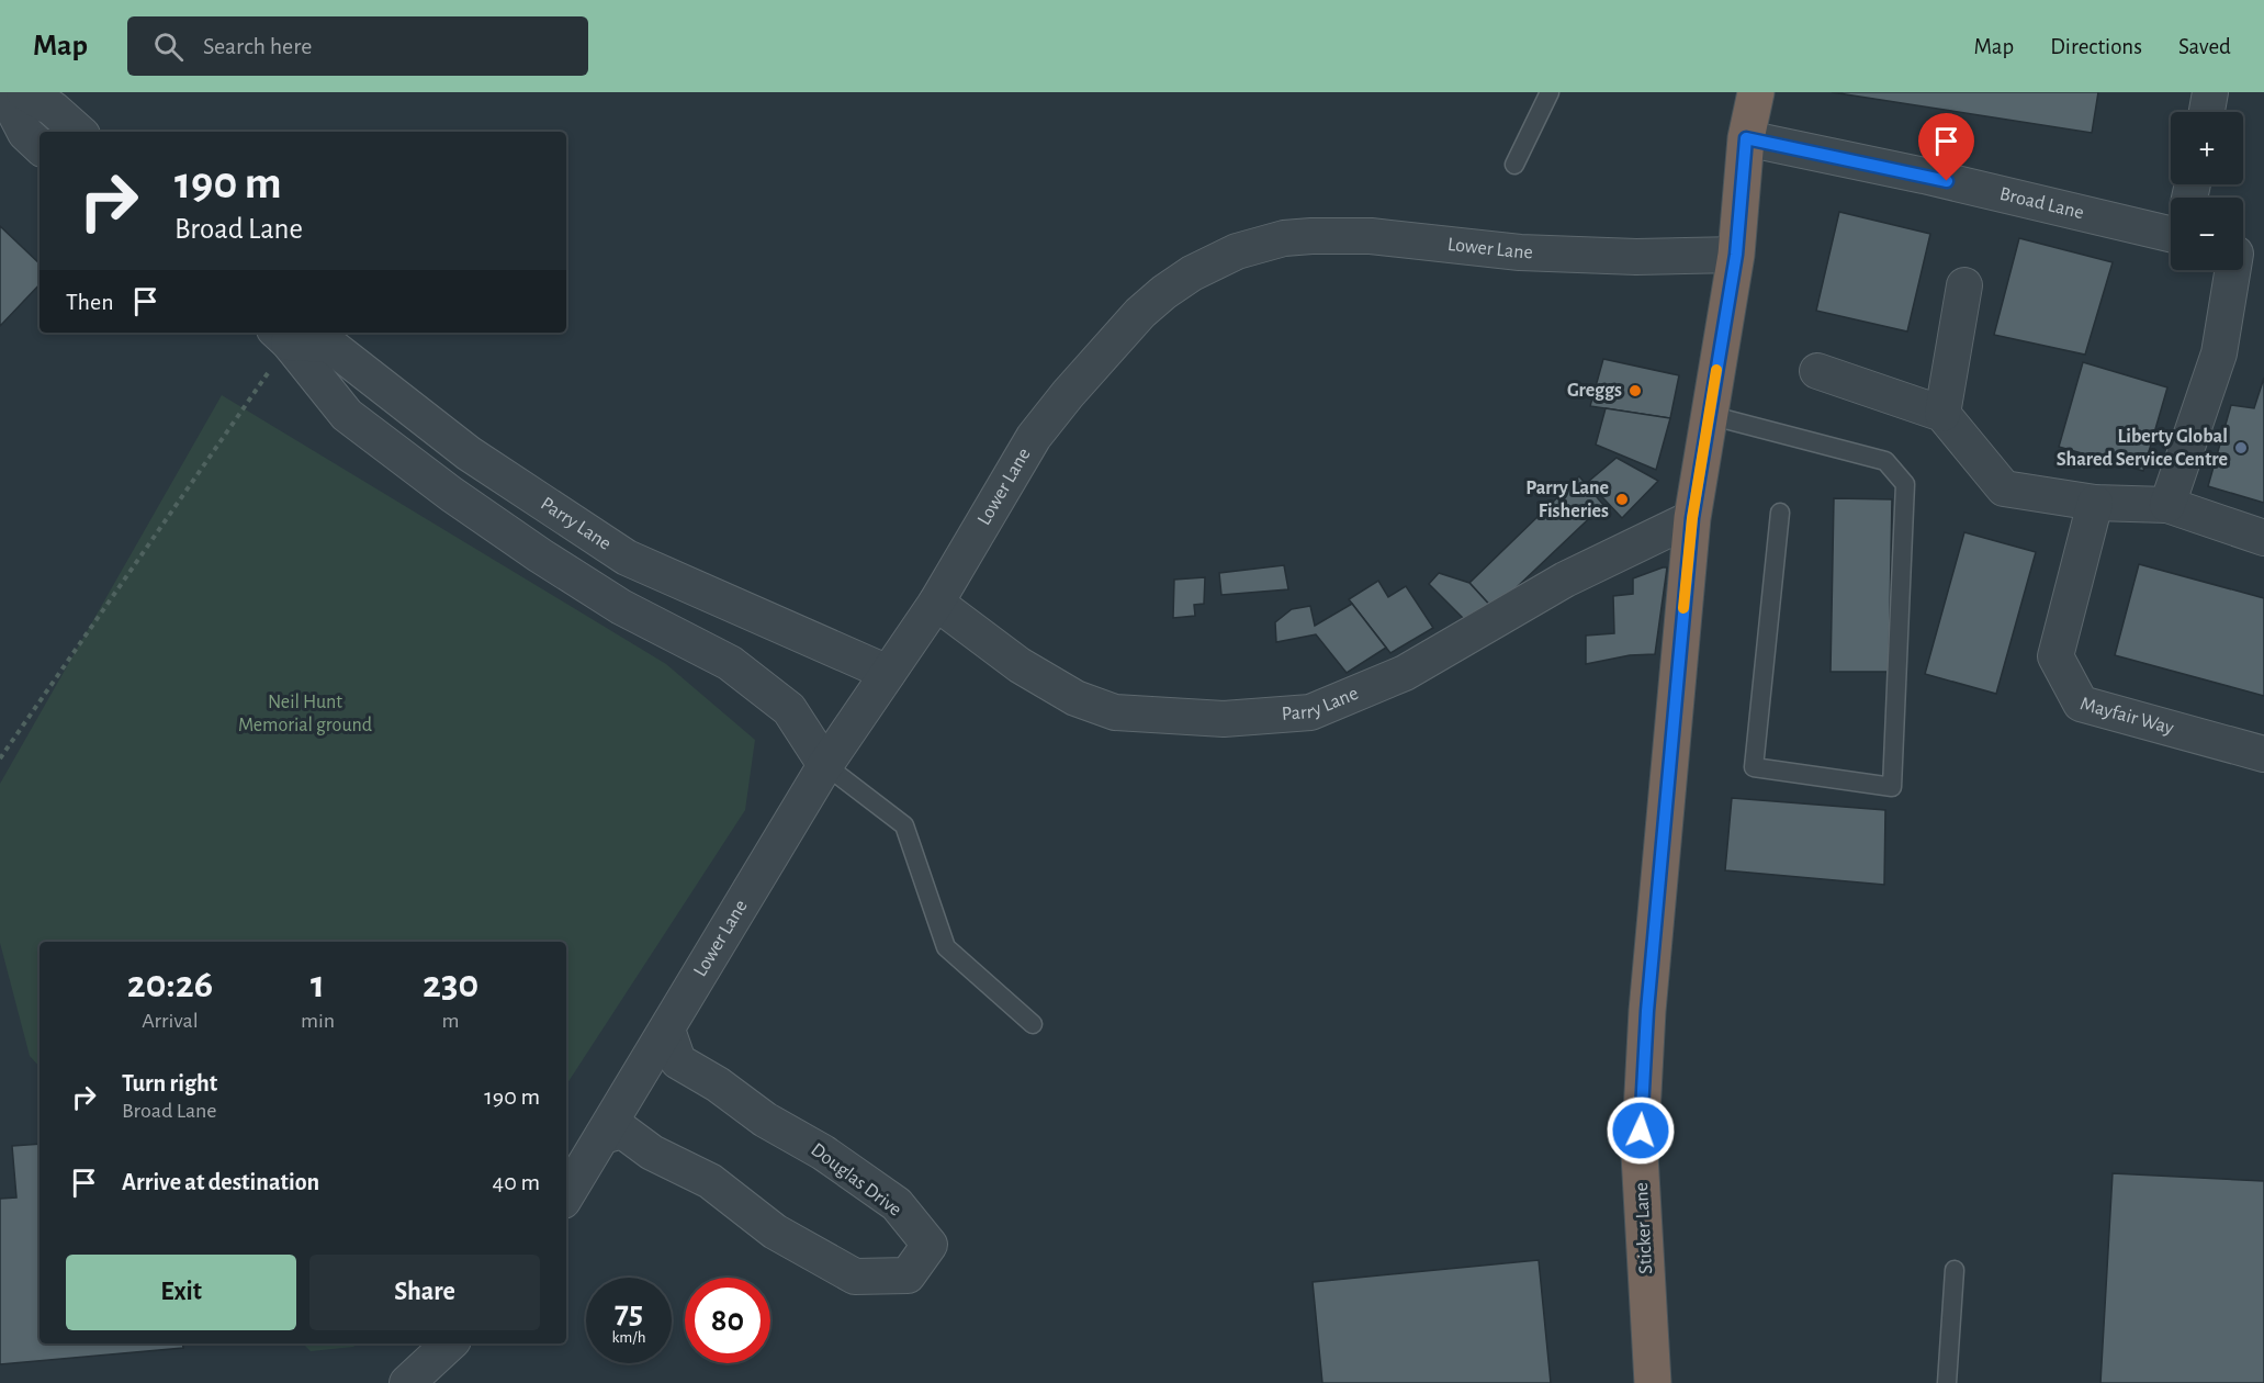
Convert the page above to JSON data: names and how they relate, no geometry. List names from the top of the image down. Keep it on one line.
{"streets":{"highway":["Sticker Lane"],"street":["Broad Lane","Lower Lane","Parry Lane","Mayfair Way","Douglas Drive"]},"crossings":[["Broad Lane","Sticker Lane"],["Lower Lane","Parry Lane"],["Lower Lane","Douglas Drive"],["Lower Lane","Sticker Lane"],["Parry Lane","Sticker Lane"]],"parks":["Neil Hunt Memorial ground"],"places":["Greggs","Liberty Global Shared Service Centre","Parry Lane Fisheries"],"page":{"header":"Map","search":"Search here","nav":["Map","Directions","Saved"],"map_buttons":["+","−"],"turn":["190 m","Broad Lane"],"then":"Then","eta":["20:26","Arrival","1","min","230","m"],"list":[{"name":"Turn right","note":"Broad Lane","value":"190 m"},{"name":"Arrive at destination","value":"40 m"}],"buttons":["Exit","Share"],"speed":"75 km/h","limit":"80"}}
